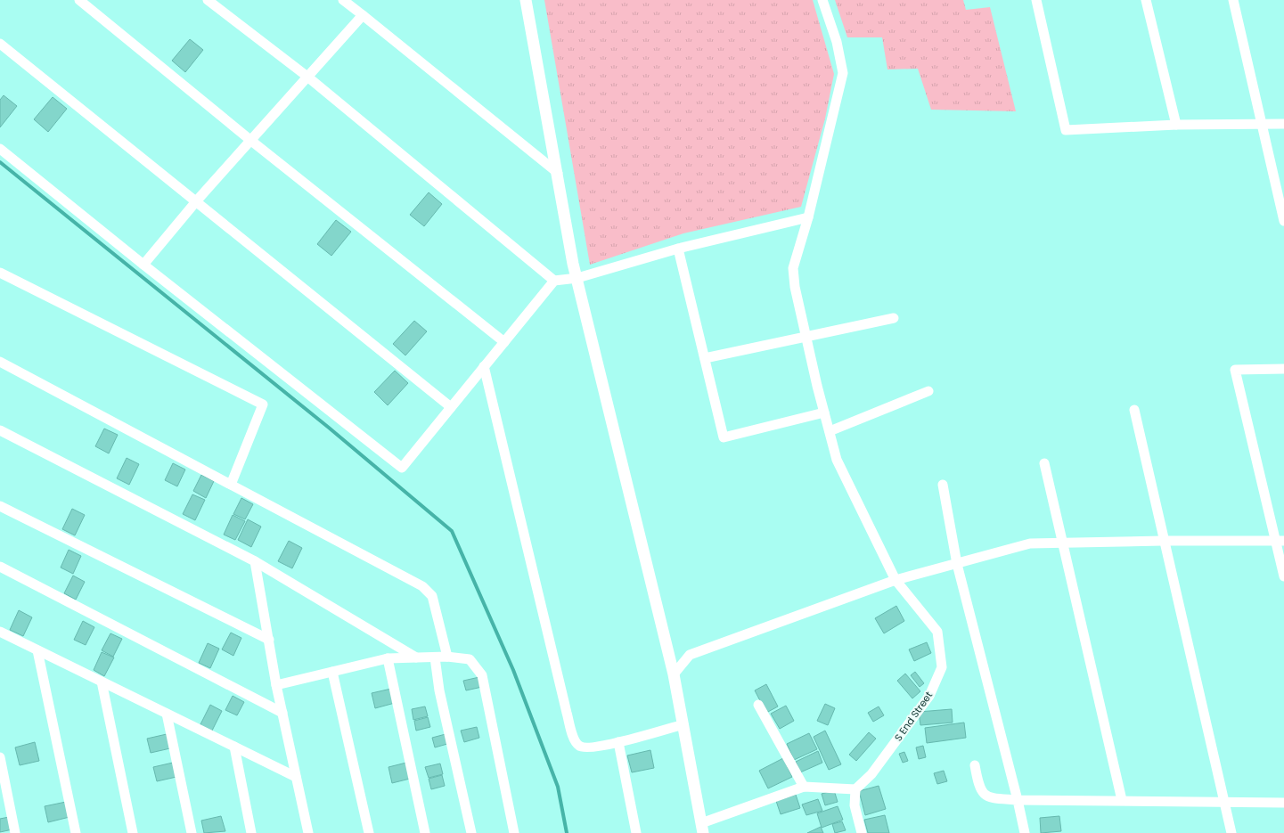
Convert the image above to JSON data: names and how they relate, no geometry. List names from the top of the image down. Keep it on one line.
{"streets":{"street":["S End Street"]}}
